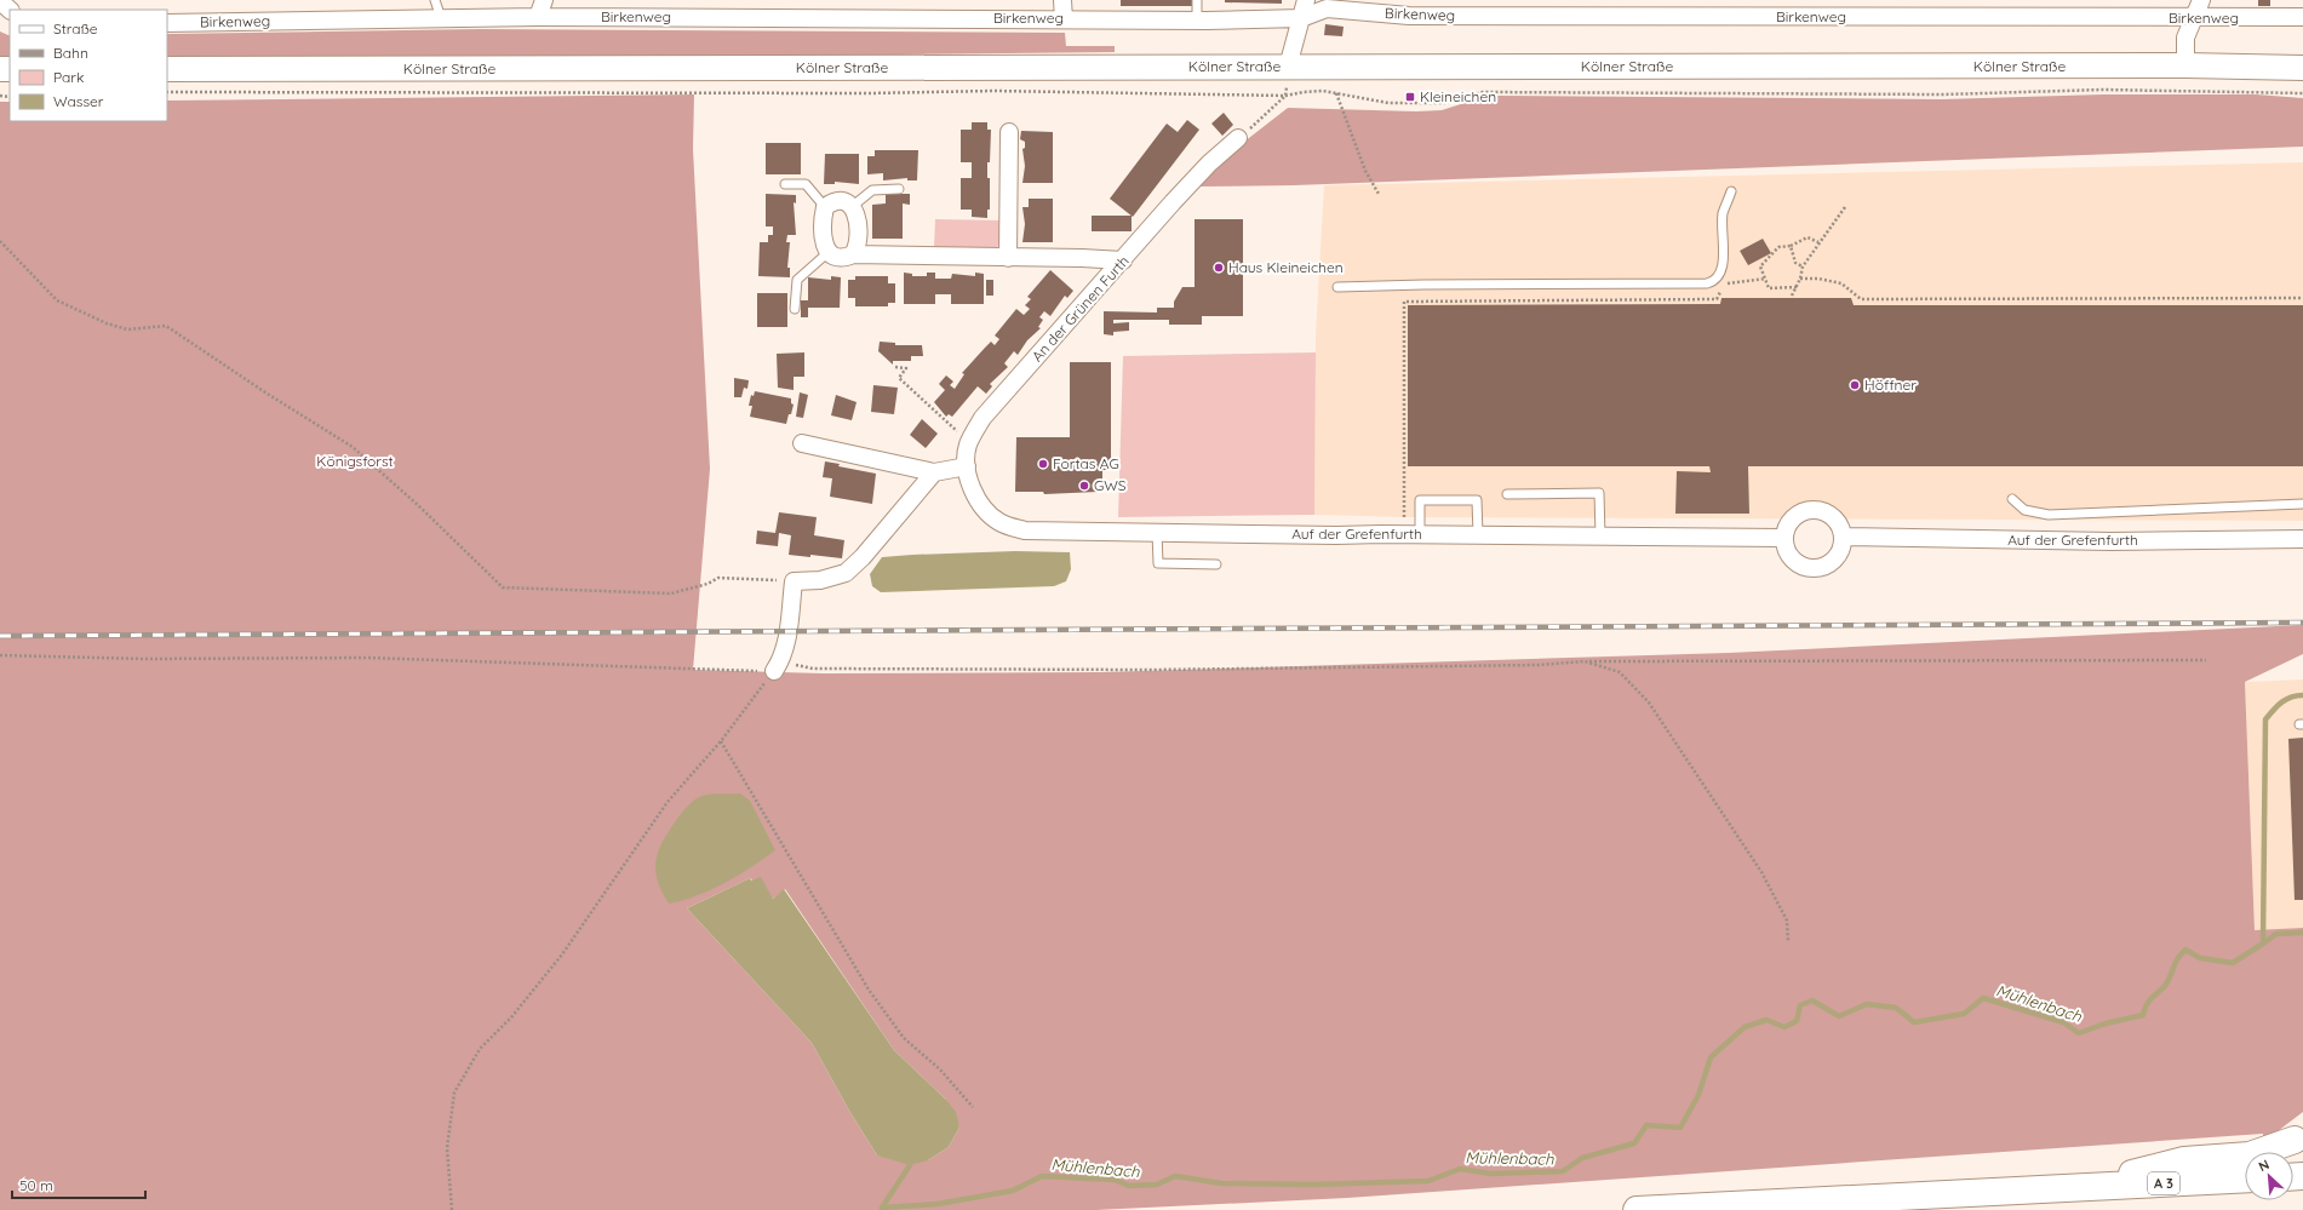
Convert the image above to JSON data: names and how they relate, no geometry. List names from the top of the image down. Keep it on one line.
{"streets":{"highway":["A 3"],"main road":["Kölner Straße"],"street":["Birkenweg","An der Grünen Furth","Auf der Grefenfurth"]},"crossings":[["An der Grünen Furth","Auf der Grefenfurth"]],"water":["Mühlenbach"],"parks":["Königsforst"],"places":{"transit":["Kleineichen"],"other":["Haus Kleineichen","Höffner","Fortas AG","GWS"]},"legend":["Straße","Bahn","Park","Wasser"],"scale_bar":"50 m","north":"top left"}
